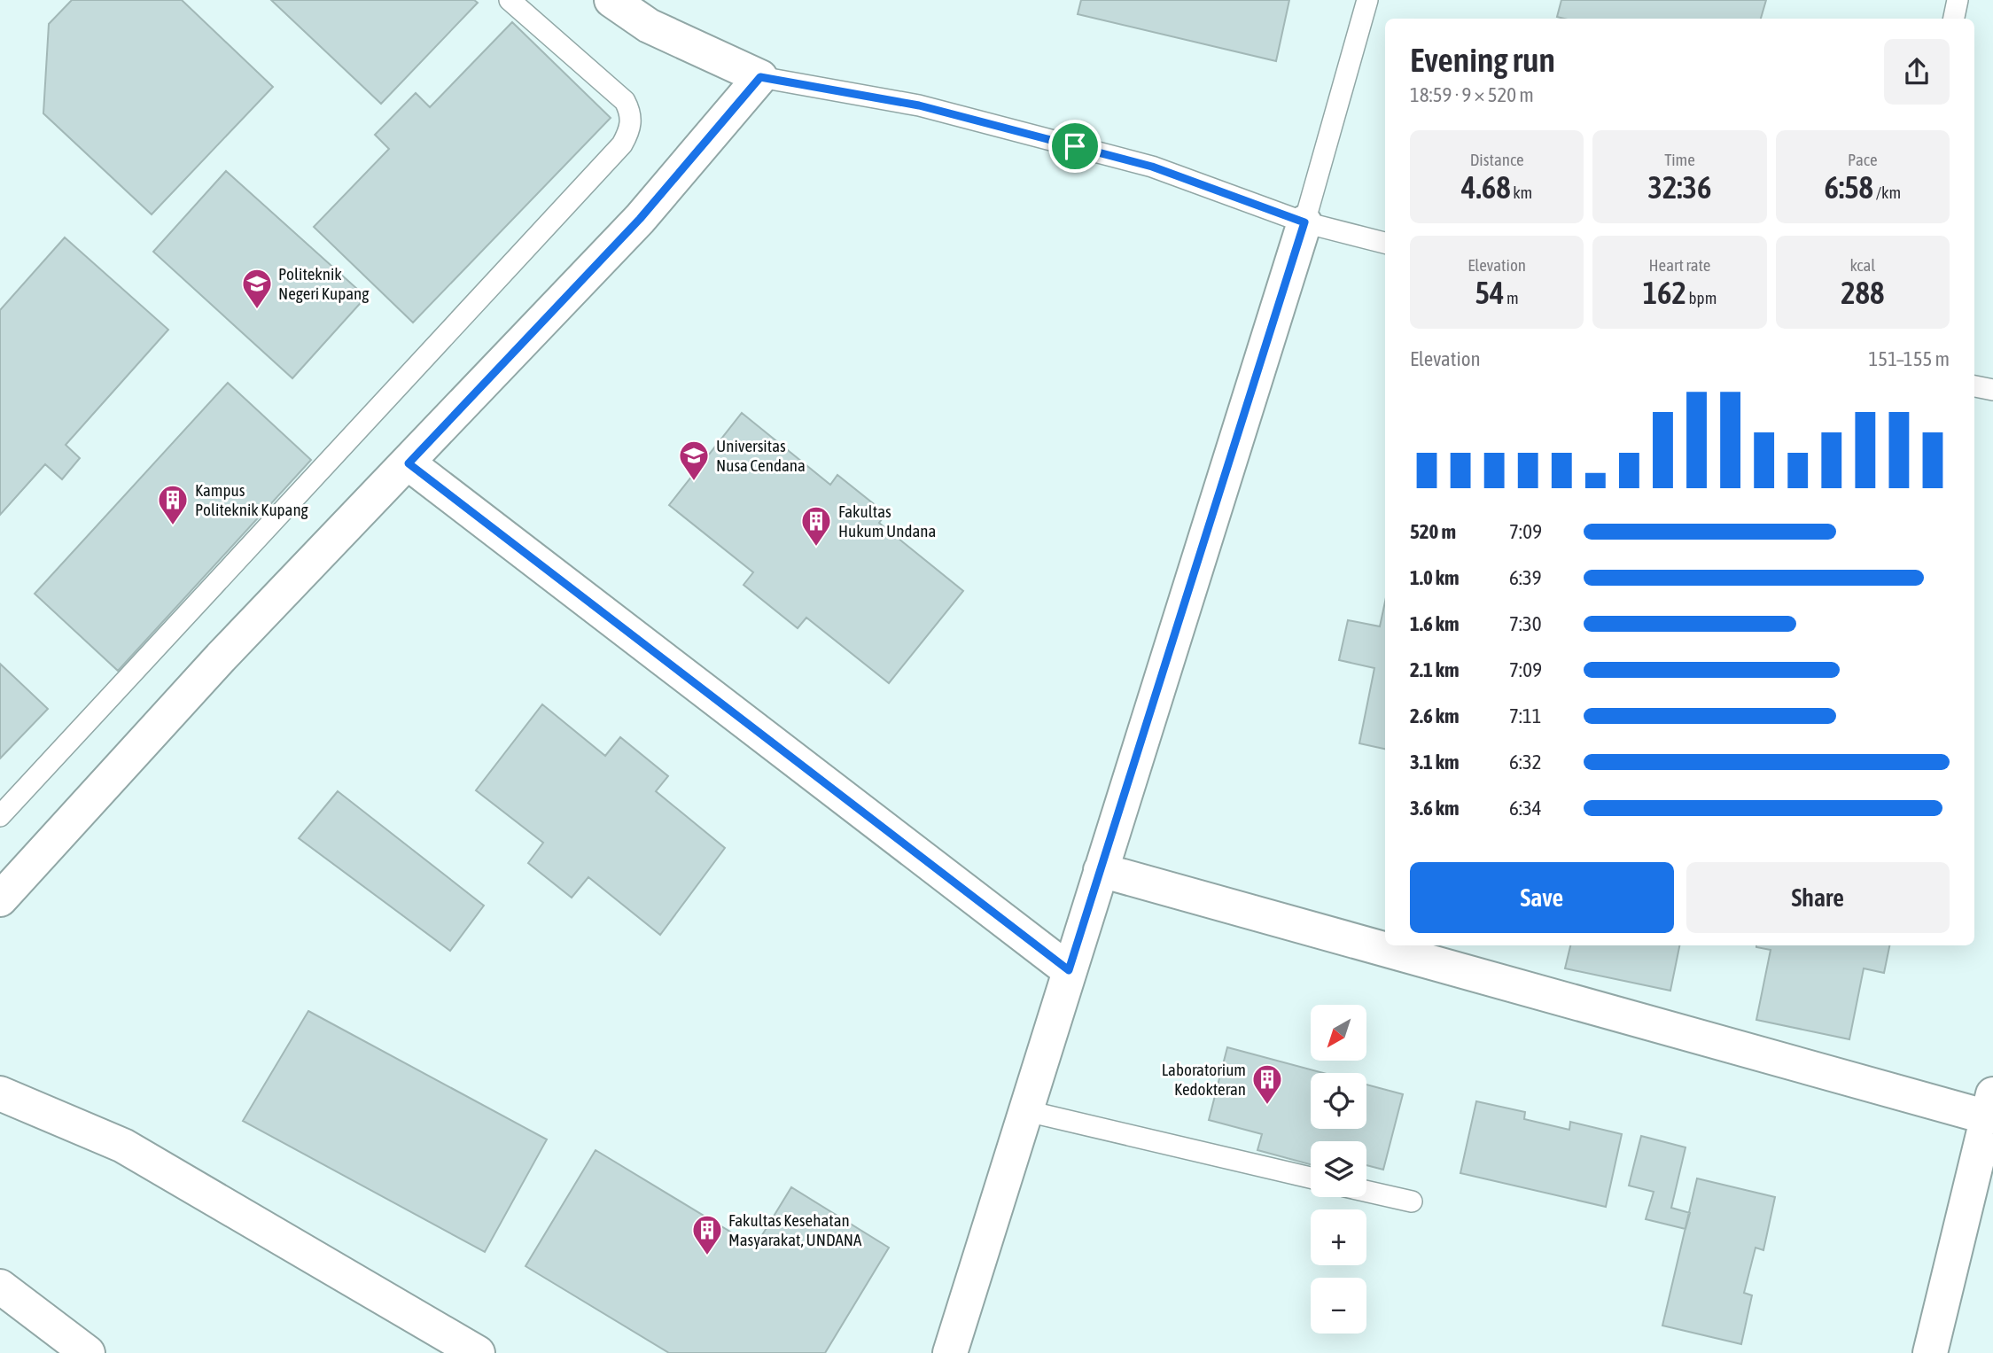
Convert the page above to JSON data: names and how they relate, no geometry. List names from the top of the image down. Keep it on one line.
{"places":{"school or university":["Politeknik Negeri Kupang","Universitas Nusa Cendana"],"building":["Kampus Politeknik Kupang","Fakultas Hukum Undana","Laboratorium Kedokteran","Fakultas Kesehatan Masyarakat, UNDANA"]},"north":"bottom left","page":{"heading":["Evening run","18:59 · 9 × 520 m"],"stats":[["Distance","4.68 km"],["Time","32:36"],["Pace","6:58 /km"],["Elevation","54 m"],["Heart rate","162 bpm"],["kcal","288"]],"chart":["Elevation","151–155 m"],"list":[{"name":"520 m","note":"7:09"},{"name":"1.0 km","note":"6:39"},{"name":"1.6 km","note":"7:30"},{"name":"2.1 km","note":"7:09"},{"name":"2.6 km","note":"7:11"},{"name":"3.1 km","note":"6:32"},{"name":"3.6 km","note":"6:34"}],"buttons":["Save","Share"],"map_buttons":["+","−"]}}
